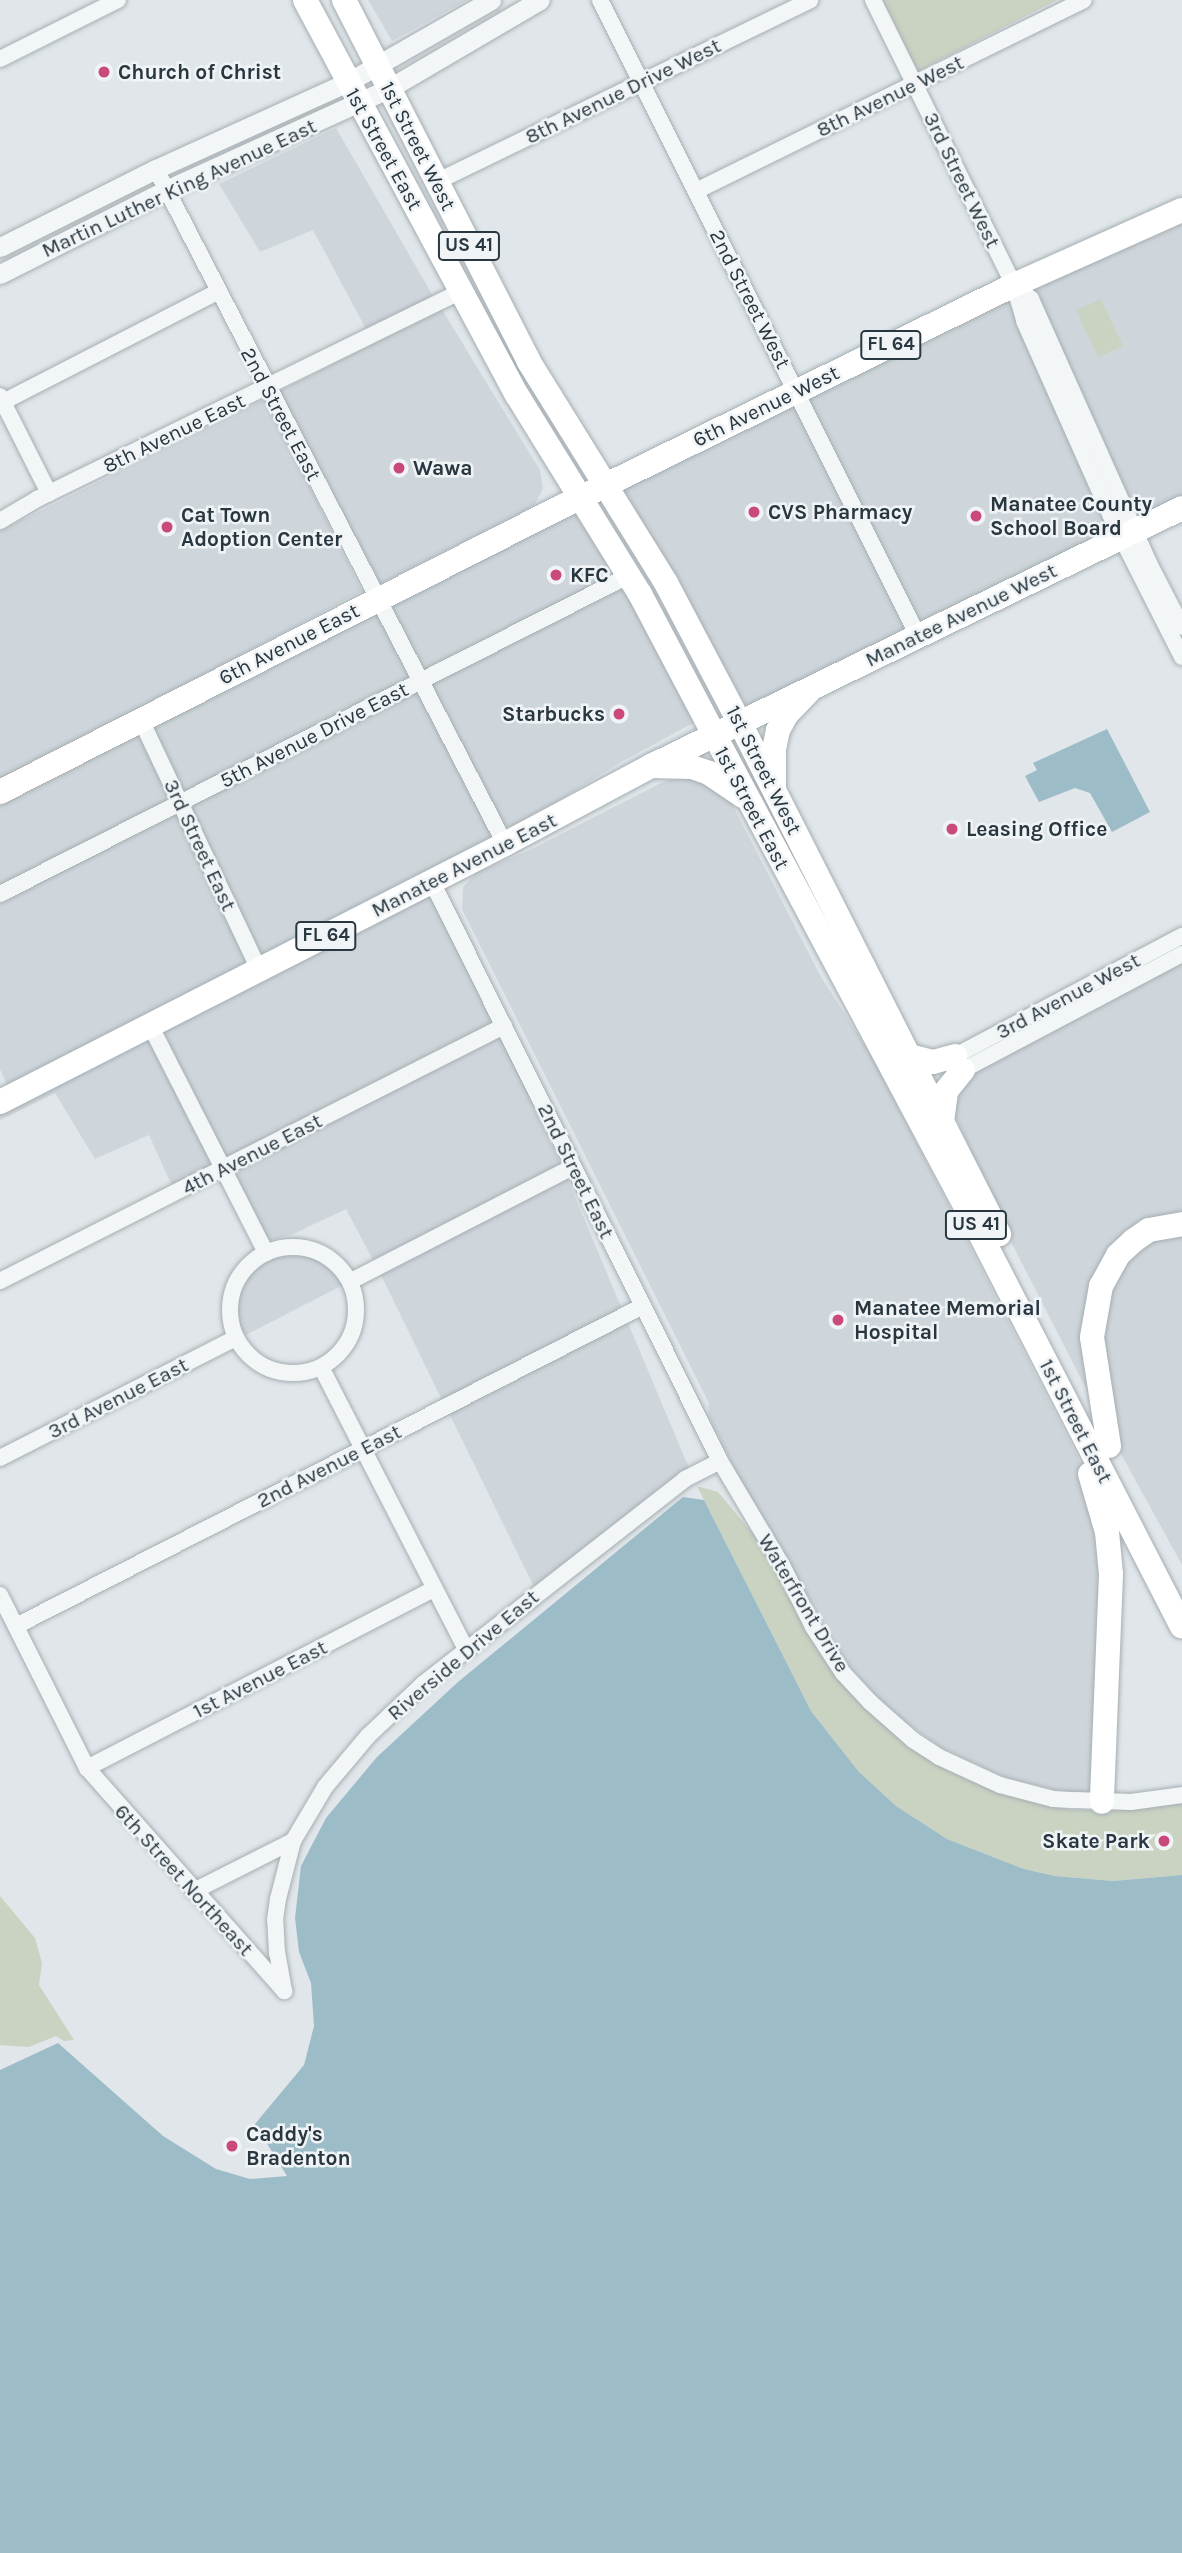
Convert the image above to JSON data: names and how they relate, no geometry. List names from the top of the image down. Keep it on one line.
{"streets":{"main road":["1st Street West","1st Street East","US 41","FL 64","6th Avenue West","Manatee Avenue West","6th Avenue East","Manatee Avenue East"],"street":["8th Avenue Drive West","8th Avenue West","3rd Street West","Martin Luther King Avenue East","2nd Street West","2nd Street East","8th Avenue East","5th Avenue Drive East","3rd Street East","3rd Avenue West","4th Avenue East","3rd Avenue East","2nd Avenue East","Waterfront Drive","Riverside Drive East","1st Avenue East","6th Street Northeast"]},"crossings":[["8th Avenue Drive West","1st Street West"],["8th Avenue Drive West","2nd Street West"],["8th Avenue West","3rd Street West"],["8th Avenue West","2nd Street West"],["1st Street West","6th Avenue West"],["1st Street West","Manatee Avenue West"],["1st Street West","Manatee Avenue East"],["1st Street East","Martin Luther King Avenue East"],["1st Street East","6th Avenue West"],["1st Street East","8th Avenue East"],["1st Street East","6th Avenue East"],["1st Street East","5th Avenue Drive East"],["1st Street East","Manatee Avenue East"],["3rd Street West","6th Avenue West"],["3rd Street West","Manatee Avenue West"],["Martin Luther King Avenue East","2nd Street East"],["2nd Street West","6th Avenue West"],["2nd Street West","Manatee Avenue West"],["6th Avenue West","6th Avenue East"],["2nd Street East","8th Avenue East"],["2nd Street East","6th Avenue East"],["2nd Street East","5th Avenue Drive East"],["2nd Street East","Manatee Avenue East"],["2nd Street East","4th Avenue East"],["2nd Street East","2nd Avenue East"],["2nd Street East","Waterfront Drive"],["2nd Street East","Riverside Drive East"],["Manatee Avenue West","Manatee Avenue East"],["6th Avenue East","3rd Street East"],["5th Avenue Drive East","3rd Street East"],["3rd Street East","Manatee Avenue East"],["2nd Avenue East","6th Street Northeast"],["Waterfront Drive","Riverside Drive East"],["Riverside Drive East","6th Street Northeast"],["1st Avenue East","6th Street Northeast"]],"places":["Church of Christ","Wawa","CVS Pharmacy","Manatee County School Board","Cat Town Adoption Center","KFC","Starbucks","Leasing Office","Manatee Memorial Hospital","Skate Park","Caddy's Bradenton"]}
